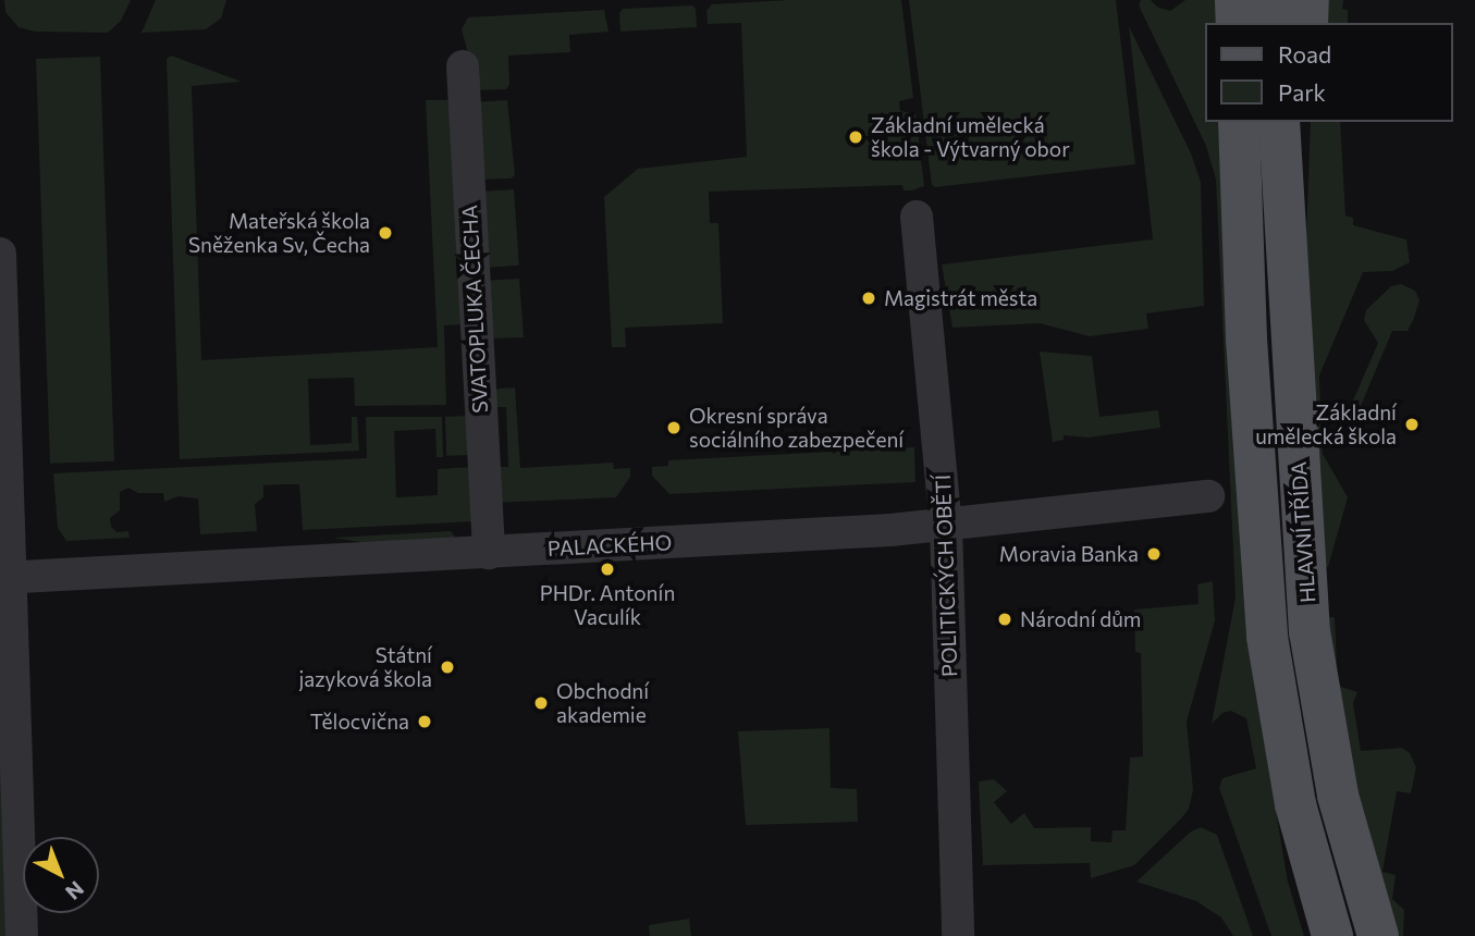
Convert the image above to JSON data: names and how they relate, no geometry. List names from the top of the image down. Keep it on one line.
{"streets":{"main road":["HLAVNÍ TŘÍDA"],"street":["SVATOPLUKA ČECHA","PALACKÉHO","POLITICKÝCH OBĚTÍ"]},"crossings":[["SVATOPLUKA ČECHA","PALACKÉHO"],["PALACKÉHO","POLITICKÝCH OBĚTÍ"]],"places":["Základní umělecká škola - Výtvarný obor","Mateřská škola Sněženka Sv, Čecha","Magistrát města","Základní umělecká škola","Okresní správa sociálního zabezpečení","Moravia Banka","PHDr. Antonín Vaculík","Národní dům","Státní jazyková škola","Obchodní akademie","Tělocvična"],"legend":["Road","Park"],"north":"bottom right"}
